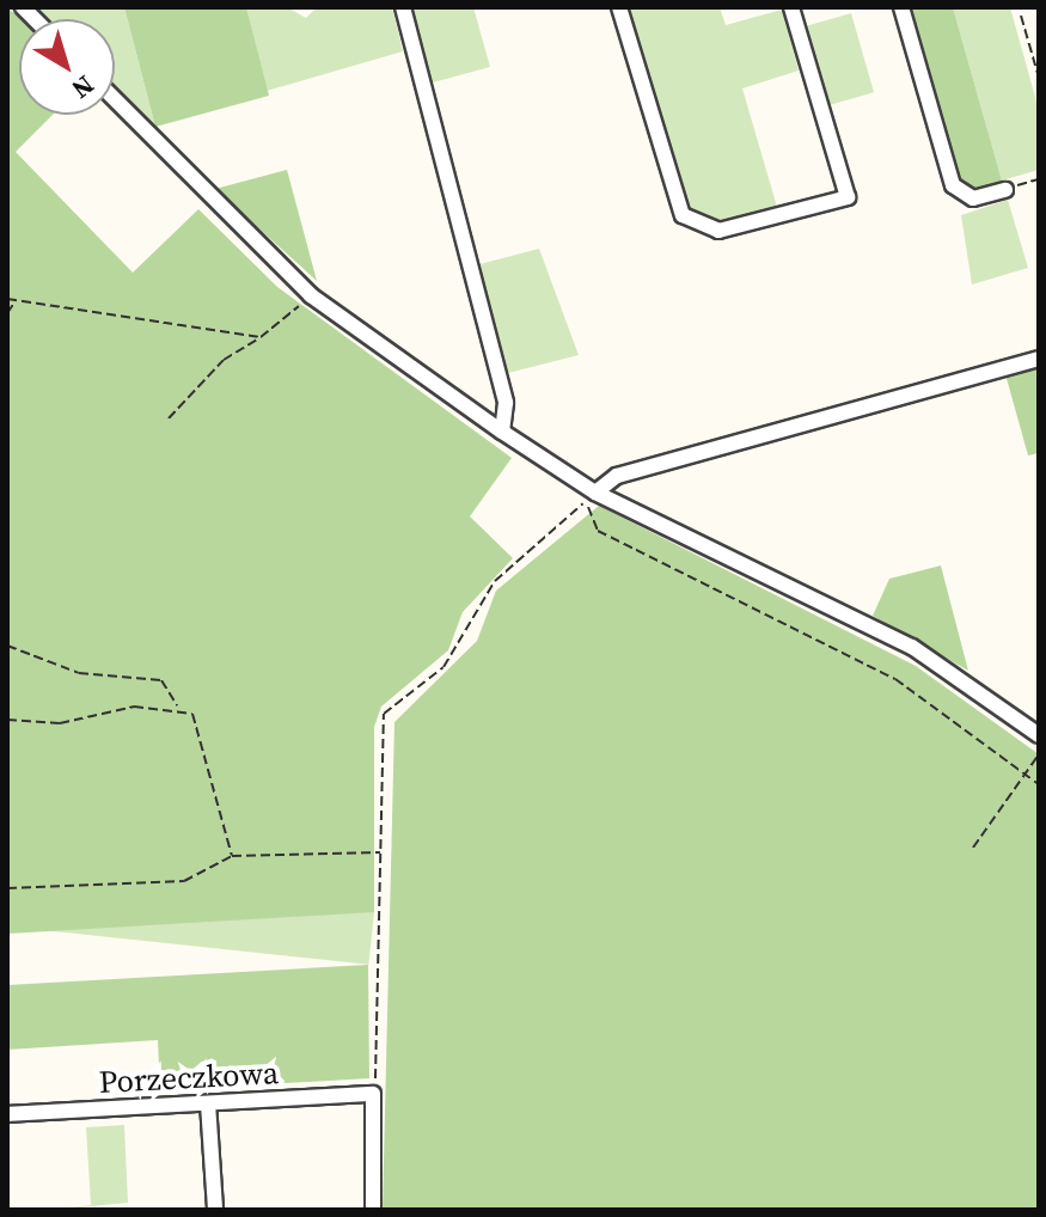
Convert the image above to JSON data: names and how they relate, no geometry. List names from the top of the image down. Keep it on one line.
{"streets":{"street":["Porzeczkowa"]},"north":"bottom right"}
